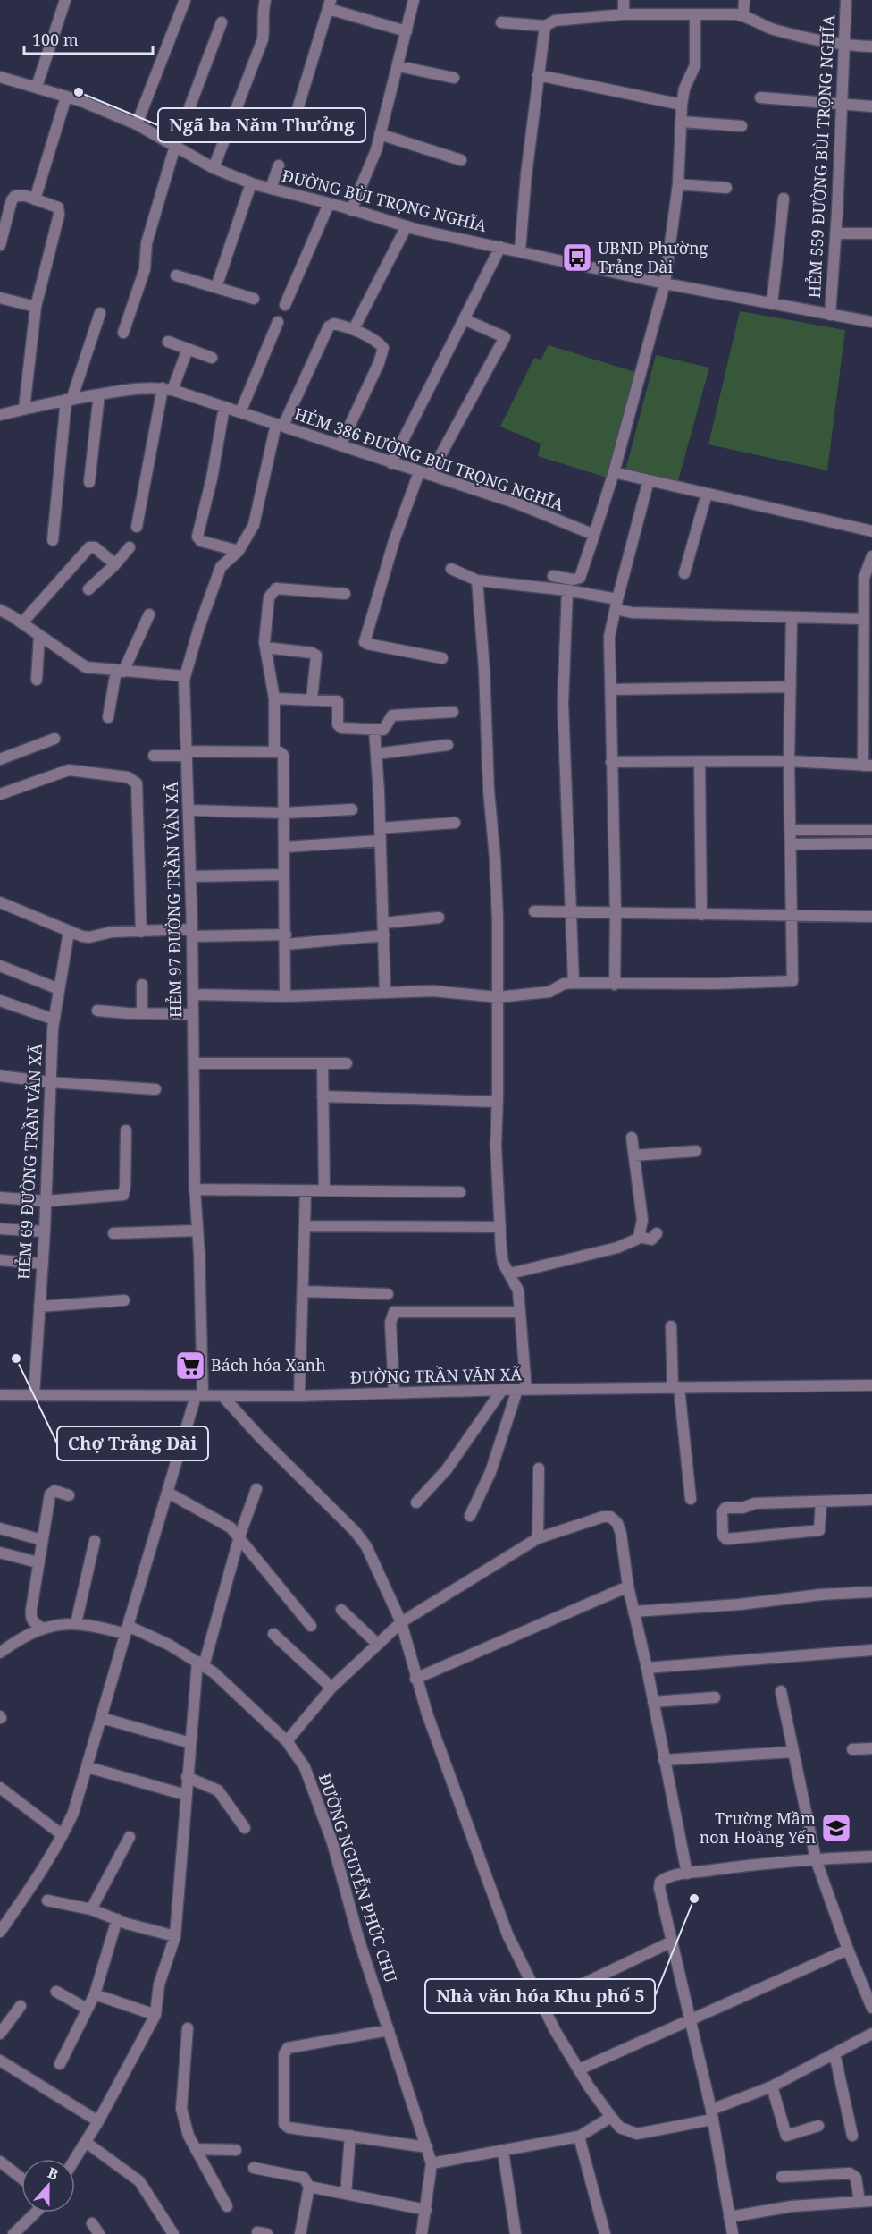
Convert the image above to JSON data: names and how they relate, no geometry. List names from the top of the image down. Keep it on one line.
{"streets":{"street":["HẺM 559 ĐƯỜNG BÙI TRỌNG NGHĨA","ĐƯỜNG BÙI TRỌNG NGHĨA","HẺM 386 ĐƯỜNG BÙI TRỌNG NGHĨA","HẺM 97 ĐƯỜNG TRẦN VĂN XÃ","HẺM 69 ĐƯỜNG TRẦN VĂN XÃ","ĐƯỜNG TRẦN VĂN XÃ","ĐƯỜNG NGUYỄN PHÚC CHU"]},"crossings":[["HẺM 559 ĐƯỜNG BÙI TRỌNG NGHĨA","ĐƯỜNG BÙI TRỌNG NGHĨA"],["HẺM 386 ĐƯỜNG BÙI TRỌNG NGHĨA","HẺM 97 ĐƯỜNG TRẦN VĂN XÃ"],["HẺM 97 ĐƯỜNG TRẦN VĂN XÃ","ĐƯỜNG TRẦN VĂN XÃ"],["HẺM 69 ĐƯỜNG TRẦN VĂN XÃ","ĐƯỜNG TRẦN VĂN XÃ"]],"places":{"other":["Ngã ba Năm Thưởng","Chợ Trảng Dài","Nhà văn hóa Khu phố 5"],"bus stop":["UBND Phường Trảng Dài"],"supermarket":["Bách hóa Xanh"],"school or university":["Trường Mầm non Hoàng Yến"]},"scale_bar":"100 m","north":"top"}
